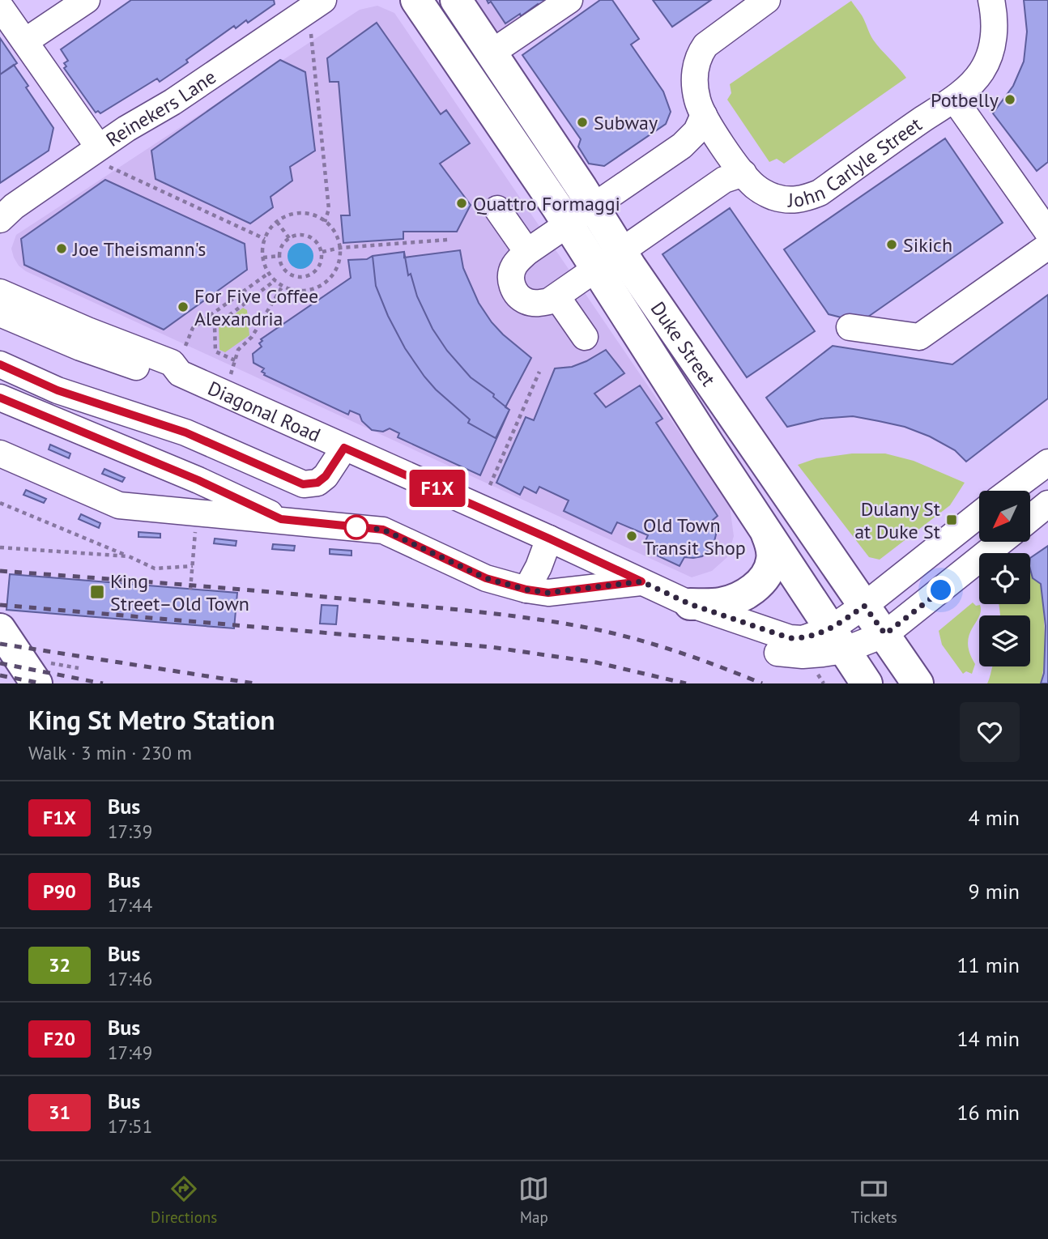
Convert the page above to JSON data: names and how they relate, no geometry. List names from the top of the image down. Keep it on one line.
{"streets":{"main road":["Duke Street"],"street":["Reinekers Lane","John Carlyle Street","Diagonal Road"]},"crossings":[["Duke Street","Diagonal Road"]],"places":{"other":["Potbelly","Subway","Quattro Formaggi","Sikich","Joe Theismann's","For Five Coffee Alexandria","Old Town Transit Shop"],"transit":["Dulany St at Duke St","King Street–Old Town"]},"lines":["bus line F1X"],"north":"bottom left","page":{"on_map":"F1X","heading":["King St Metro Station","Walk · 3 min · 230 m"],"list":[{"mark":"F1X","name":"Bus","note":"17:39","value":"4 min"},{"mark":"P90","name":"Bus","note":"17:44","value":"9 min"},{"mark":"32","name":"Bus","note":"17:46","value":"11 min"},{"mark":"F20","name":"Bus","note":"17:49","value":"14 min"},{"mark":"31","name":"Bus","note":"17:51","value":"16 min"}],"tabs":["Directions","Map","Tickets"]}}
